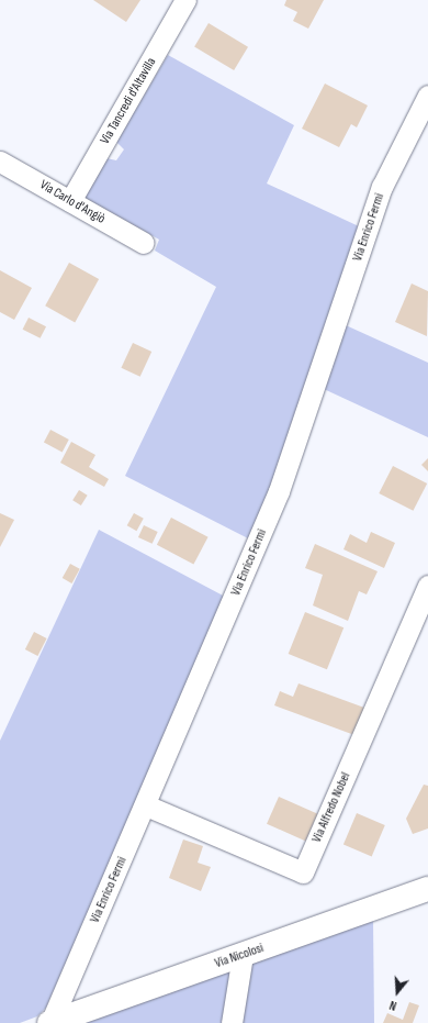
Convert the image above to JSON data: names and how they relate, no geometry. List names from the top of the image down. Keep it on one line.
{"streets":{"main road":["Via Nicolosi"],"street":["Via Tancredi d'Altavilla","Via Carlo d'Angiò","Via Enrico Fermi","Via Alfredo Nobel"]},"crossings":[["Via Tancredi d'Altavilla","Via Carlo d'Angiò"],["Via Enrico Fermi","Via Alfredo Nobel"],["Via Enrico Fermi","Via Nicolosi"]],"north":"bottom"}
